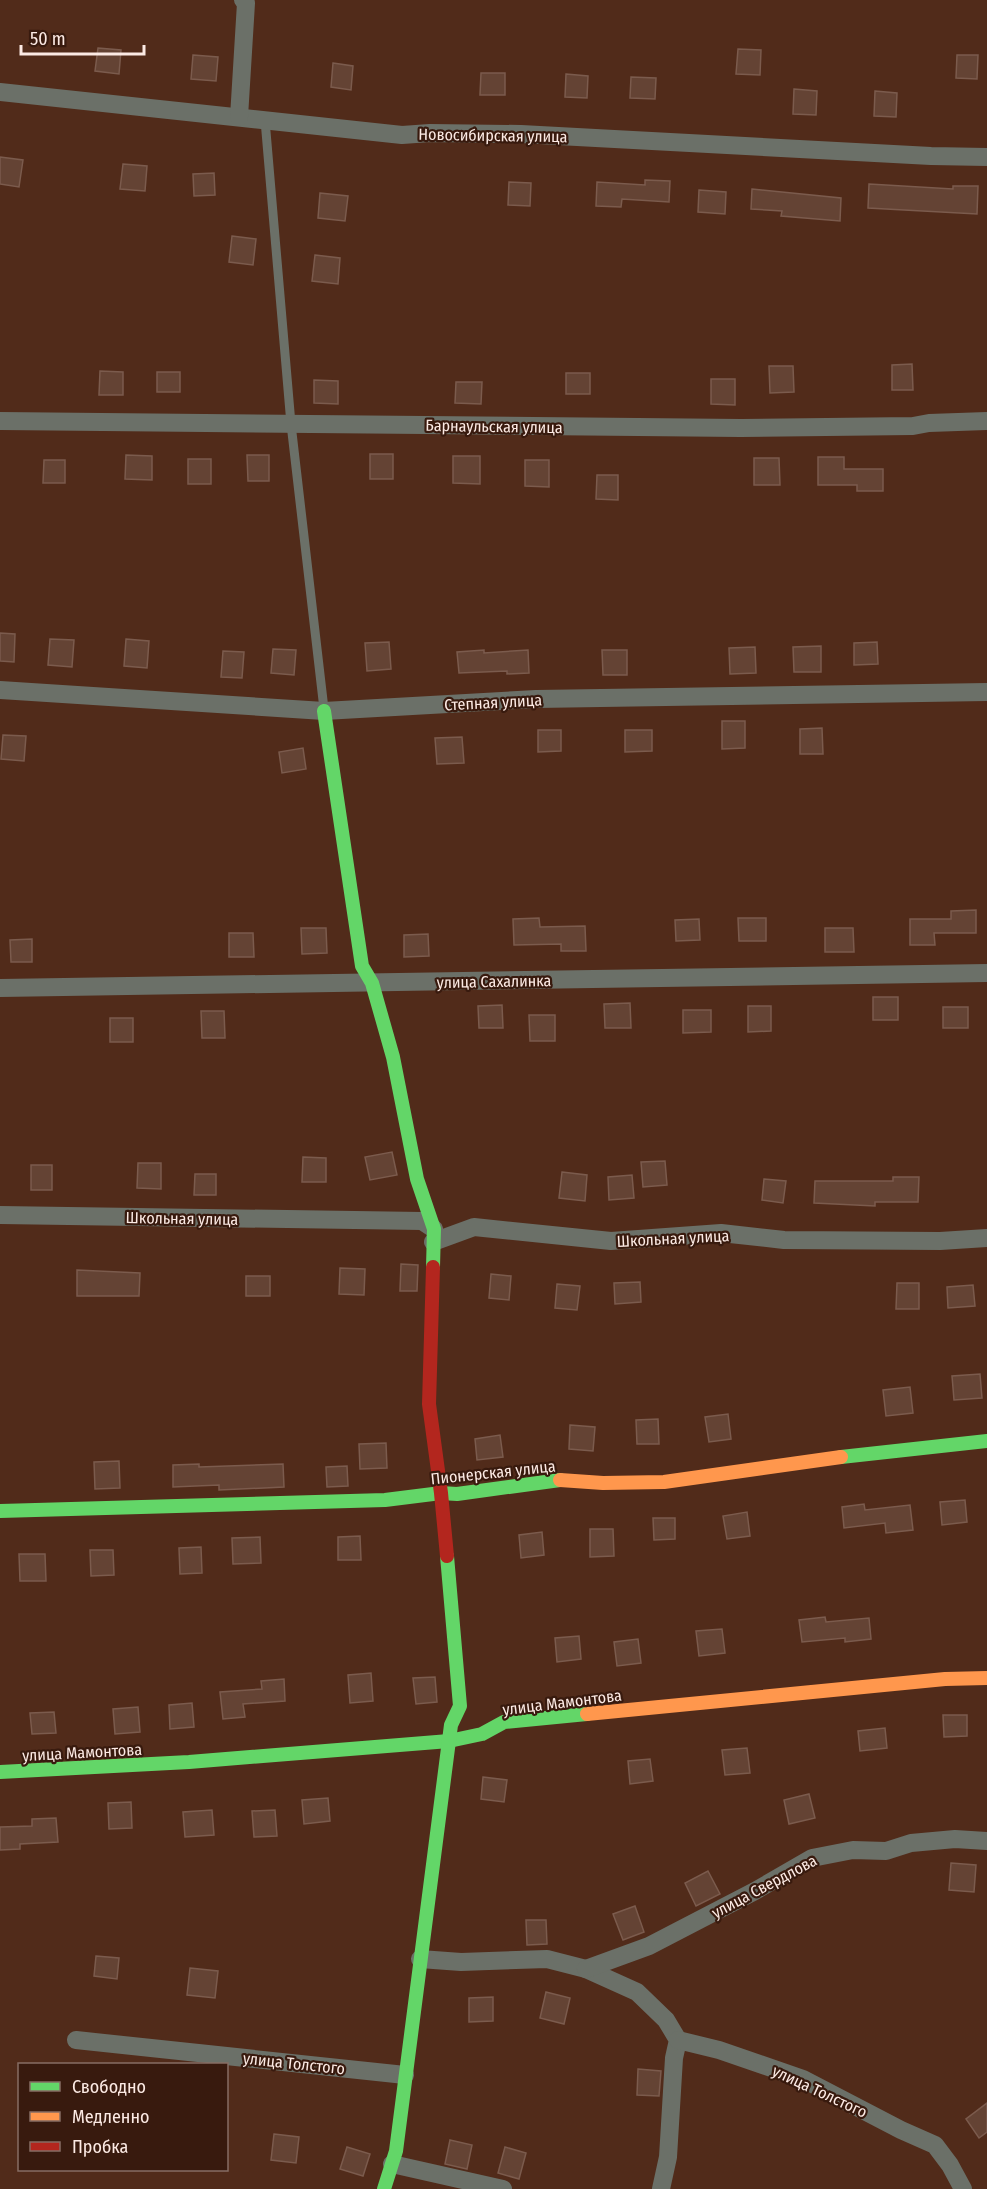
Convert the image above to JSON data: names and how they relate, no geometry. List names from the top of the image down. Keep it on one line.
{"streets":{"street":["Новосибирская улица","Барнаульская улица","Степная улица","улица Сахалинка","Школьная улица","Пионерская улица","улица Мамонтова","улица Свердлова","улица Толстого"]},"legend":["Свободно","Медленно","Пробка"],"scale_bar":"50 m"}
